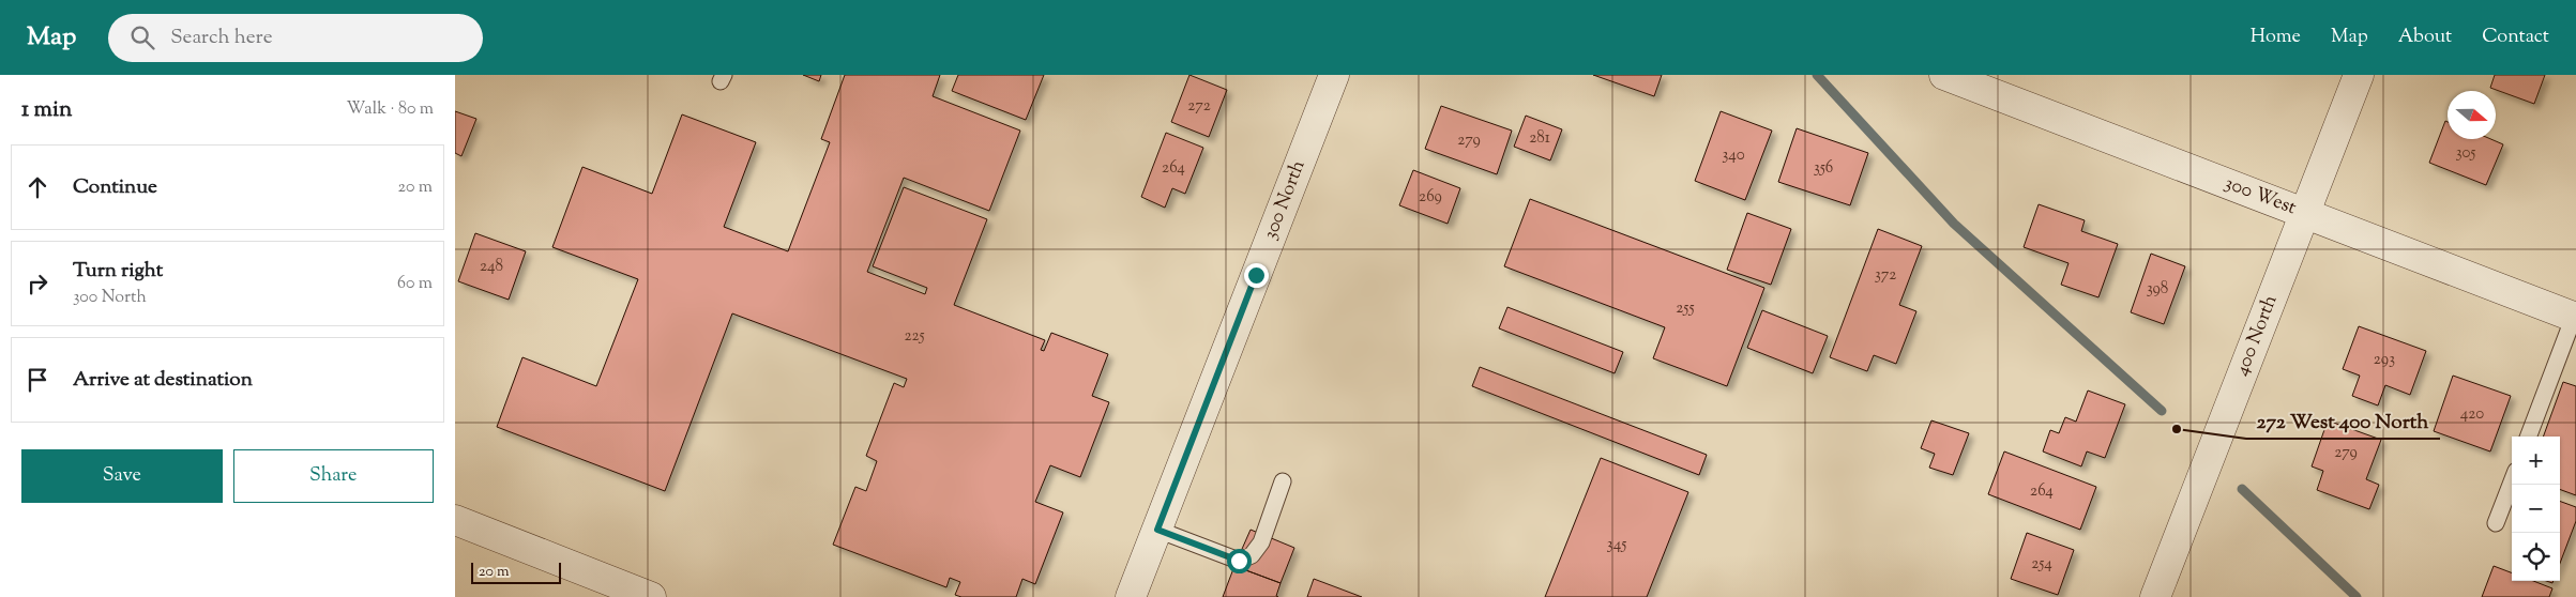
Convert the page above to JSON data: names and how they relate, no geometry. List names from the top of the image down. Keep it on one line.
{"streets":{"street":["300 West","300 North","400 North"]},"crossings":[["300 West","400 North"]],"places":["272 West 400 North"],"house_numbers":["272","281","279","305","340","264","356","269","248","372","398","255","225","293","420","279","264","345","254"],"scale_bar":"20 m","north":"right","page":{"header":"Map","search":"Search here","nav":["Home","Map","About","Contact"],"heading":["1 min","Walk · 80 m"],"list":[["Continue","20 m"],["Turn right","300 North","60 m"],"Arrive at destination"],"buttons":["Save","Share"],"map_buttons":["+","−"],"scale":"20 m"}}
